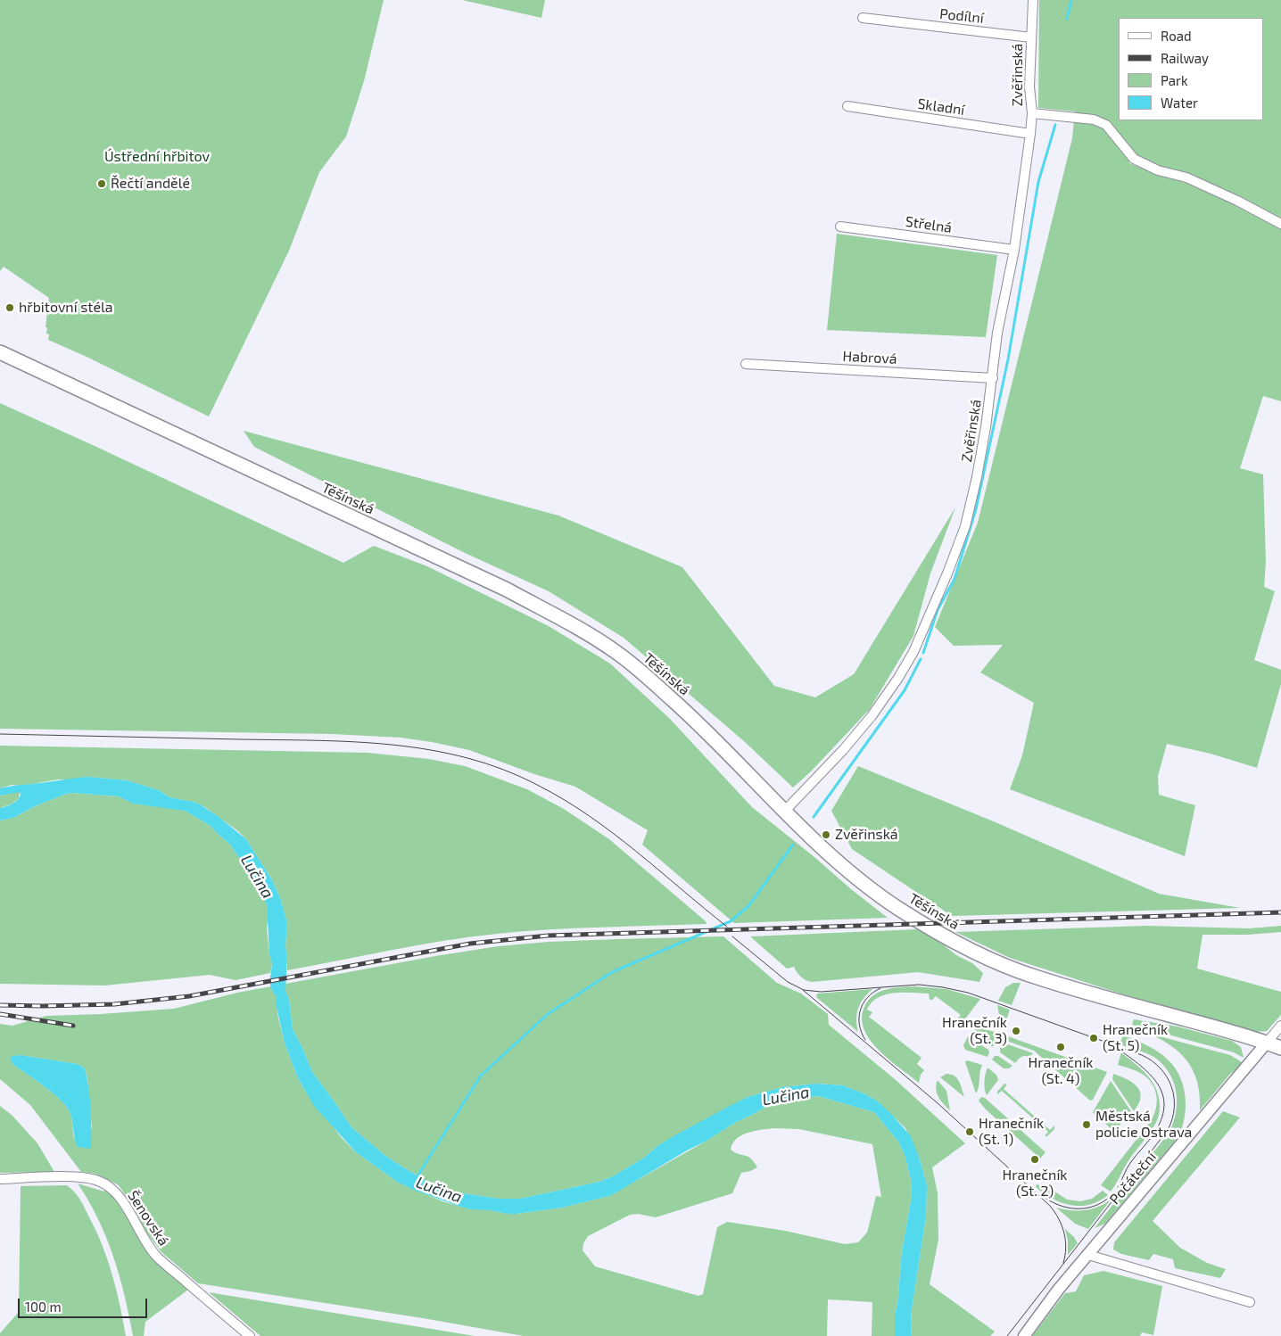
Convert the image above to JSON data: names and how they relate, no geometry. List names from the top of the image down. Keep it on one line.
{"streets":{"main road":["Těšínská"],"street":["Podílní","Zvěřinská","Skladní","Střelná","Habrová","Počáteční","Šenovská"]},"crossings":[["Podílní","Zvěřinská"],["Zvěřinská","Skladní"],["Zvěřinská","Střelná"],["Zvěřinská","Habrová"],["Zvěřinská","Těšínská"],["Těšínská","Počáteční"]],"water":["Lučina"],"parks":["Ústřední hřbitov"],"places":["Řečtí andělé","hřbitovní stéla","Zvěřinská","Hranečník (St. 3)","Hranečník (St. 5)","Hranečník (St. 4)","Městská policie Ostrava","Hranečník (St. 1)","Hranečník (St. 2)"],"legend":["Road","Railway","Park","Water"],"scale_bar":"100 m"}
